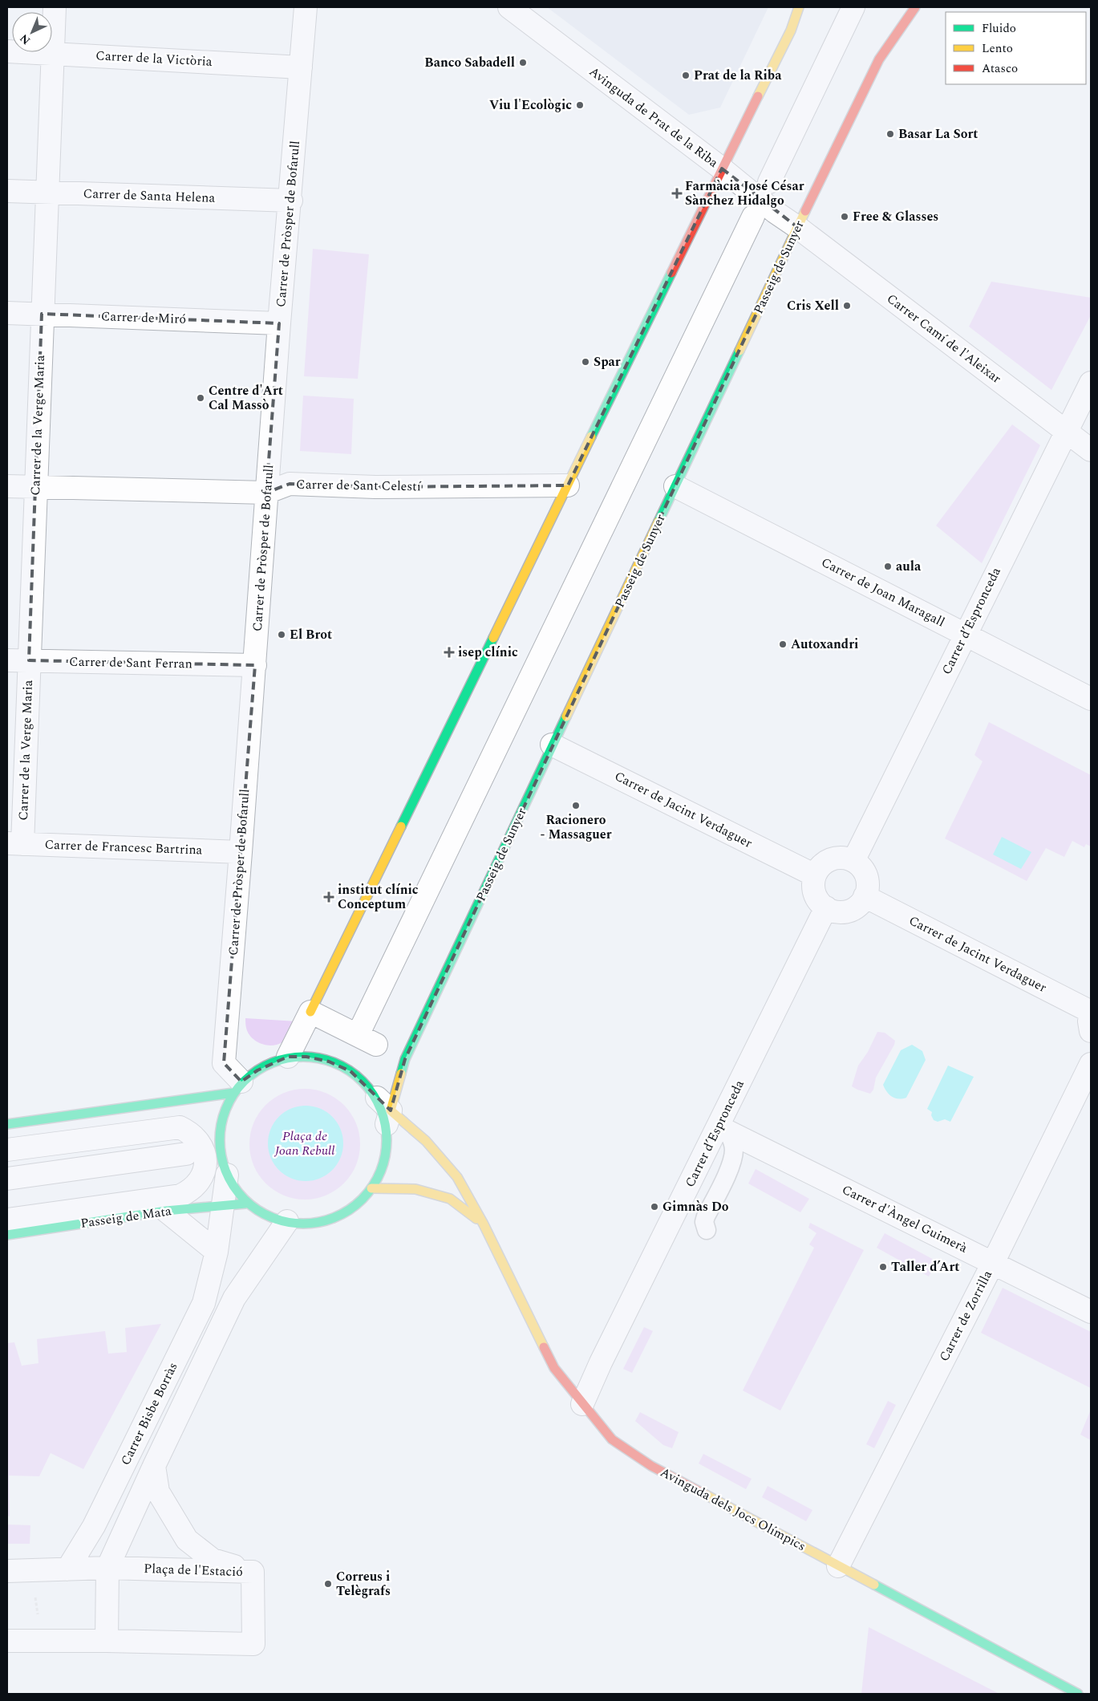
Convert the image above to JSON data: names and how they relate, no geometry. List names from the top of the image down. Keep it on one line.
{"streets":{"street":["Carrer de la Victòria","Avinguda de Prat de la Riba","Carrer de Santa Helena","Carrer de Pròsper de Bofarull","Passeig de Sunyer","Carrer de Miró","Carrer Camí de l'Aleixar","Carrer de la Verge Maria","Carrer de Sant Celestí","Carrer de Joan Maragall","Carrer d’Espronceda","Carrer de Sant Ferran","Carrer de Jacint Verdaguer","Carrer de Francesc Bartrina","Passeig de Mata","Carrer d'Àngel Guimerà","Carrer de Zorrilla","Carrer Bisbe Borràs","Avinguda dels Jocs Olímpics","Plaça de l'Estació"]},"crossings":[["Carrer de la Victòria","Carrer de Pròsper de Bofarull"],["Carrer de la Victòria","Carrer de la Verge Maria"],["Avinguda de Prat de la Riba","Passeig de Sunyer"],["Avinguda de Prat de la Riba","Carrer Camí de l'Aleixar"],["Carrer de Santa Helena","Carrer de Pròsper de Bofarull"],["Carrer de Santa Helena","Carrer de la Verge Maria"],["Carrer de Pròsper de Bofarull","Carrer de Miró"],["Carrer de Pròsper de Bofarull","Carrer de Sant Celestí"],["Carrer de Pròsper de Bofarull","Carrer de Sant Ferran"],["Carrer de Pròsper de Bofarull","Carrer de Francesc Bartrina"],["Passeig de Sunyer","Carrer Camí de l'Aleixar"],["Passeig de Sunyer","Carrer de Joan Maragall"],["Passeig de Sunyer","Carrer de Jacint Verdaguer"],["Passeig de Sunyer","Passeig de Mata"],["Passeig de Sunyer","Carrer Bisbe Borràs"],["Passeig de Sunyer","Avinguda dels Jocs Olímpics"],["Carrer de Miró","Carrer de la Verge Maria"],["Carrer Camí de l'Aleixar","Carrer d’Espronceda"],["Carrer de la Verge Maria","Carrer de Sant Celestí"],["Carrer de la Verge Maria","Carrer de Sant Ferran"],["Carrer de la Verge Maria","Carrer de Francesc Bartrina"],["Carrer de Joan Maragall","Carrer d’Espronceda"],["Carrer d’Espronceda","Carrer de Jacint Verdaguer"],["Carrer d’Espronceda","Carrer d'Àngel Guimerà"],["Carrer d’Espronceda","Avinguda dels Jocs Olímpics"],["Passeig de Mata","Carrer Bisbe Borràs"],["Carrer d'Àngel Guimerà","Carrer de Zorrilla"],["Carrer de Zorrilla","Avinguda dels Jocs Olímpics"],["Carrer Bisbe Borràs","Plaça de l'Estació"]],"parks":["Plaça de Joan Rebull"],"places":{"other":["Banco Sabadell","Prat de la Riba","Viu l'Ecològic","Basar La Sort","Free & Glasses","Cris Xell","Spar","Centre d'Art Cal Massò","aula","El Brot","Autoxandri","Racionero - Massaguer","Gimnàs Do","Taller d’Art","Correus i Telègrafs"],"health":["Farmàcia José César Sànchez Hidalgo","isep clínic","institut clínic Conceptum"]},"legend":["Fluido","Lento","Atasco"],"north":"bottom left"}
